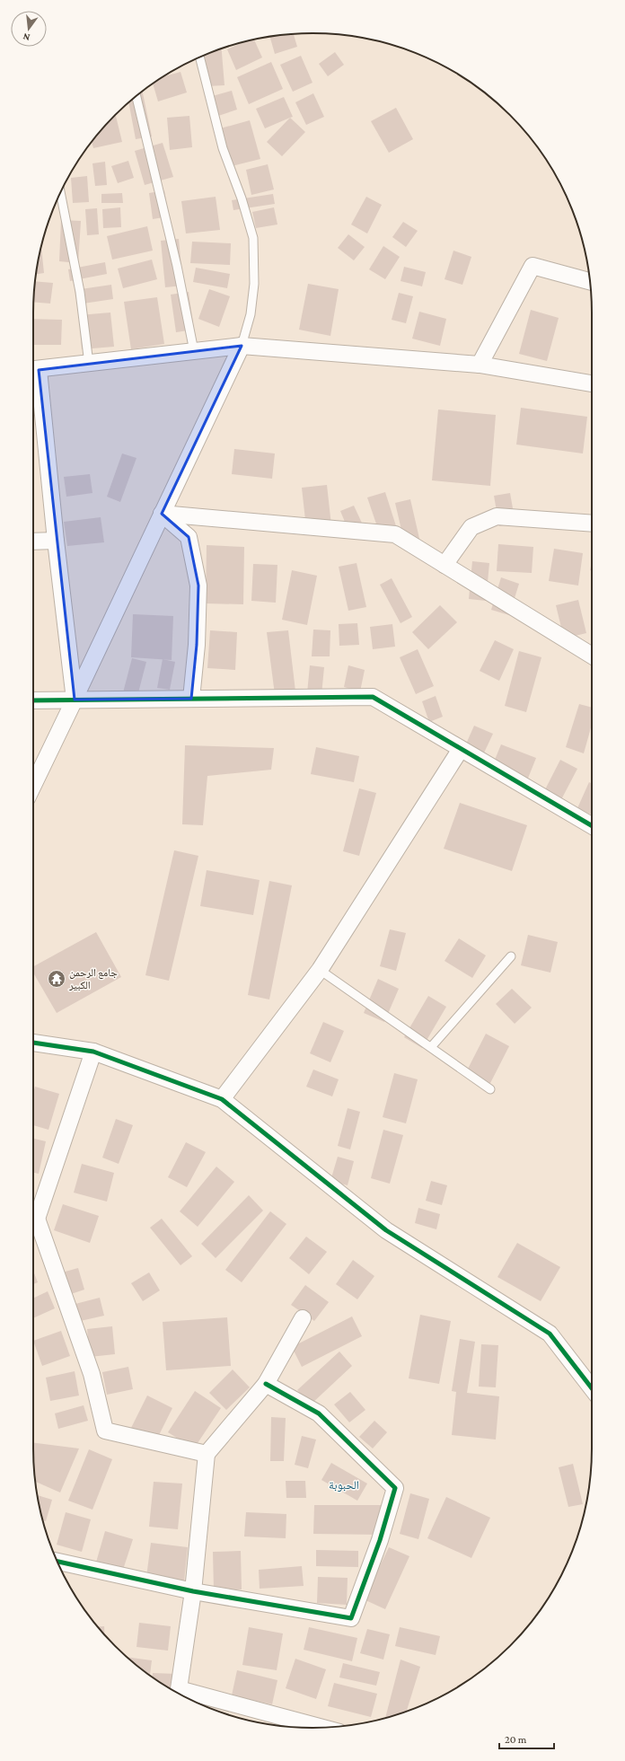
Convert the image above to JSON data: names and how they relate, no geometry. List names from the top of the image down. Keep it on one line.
{"districts":["الحبوبة"],"places":{"temple":["جامع الرحمن الكبير"]},"scale_bar":"20 m","north":"bottom"}
